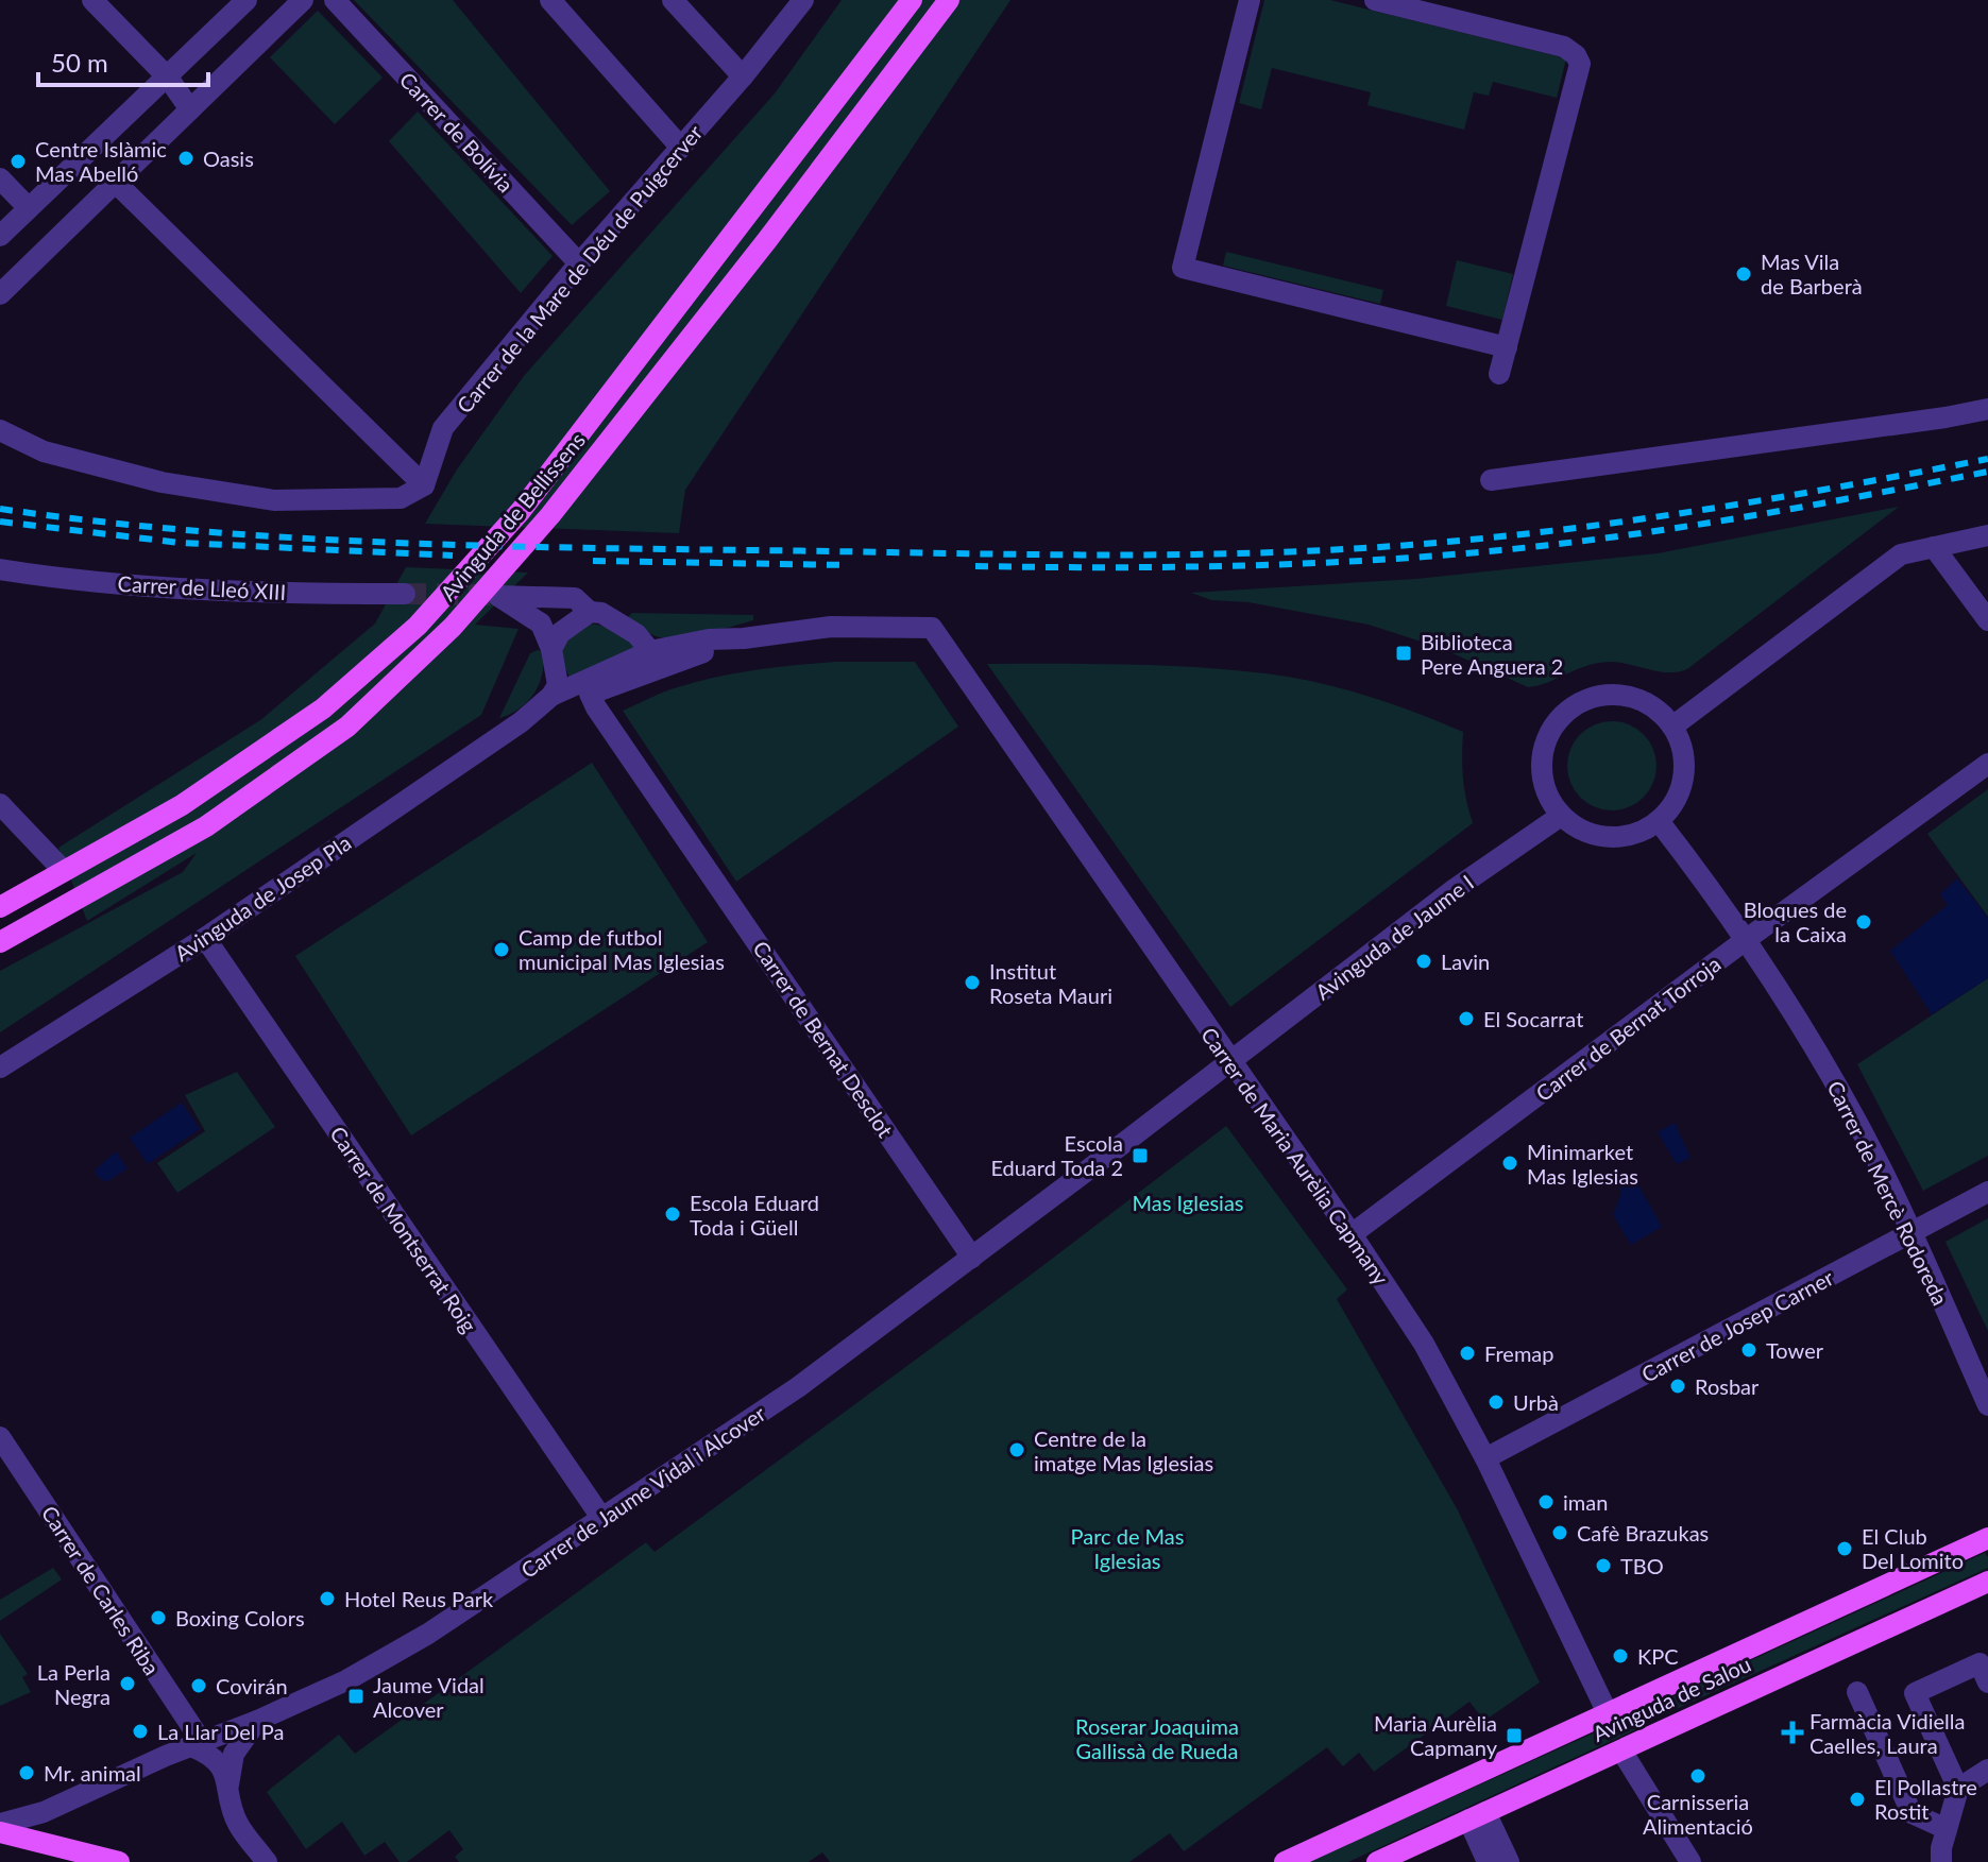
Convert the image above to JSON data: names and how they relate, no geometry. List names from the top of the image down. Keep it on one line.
{"streets":{"main road":["Avinguda de Bellissens","Avinguda de Salou"],"street":["Carrer de Bolívia","Carrer de la Mare de Déu de Puigcerver","Carrer de Lleó XIII","Avinguda de Josep Pla","Avinguda de Jaume I","Carrer de Bernat Torroja","Carrer de Bernat Desclot","Carrer de Maria Aurèlia Capmany","Carrer de Mercè Rodoreda","Carrer de Montserrat Roig","Carrer de Josep Carner","Carrer de Jaume Vidal i Alcover","Carrer de Carles Riba"]},"crossings":[["Carrer de Bolívia","Carrer de la Mare de Déu de Puigcerver"],["Avinguda de Josep Pla","Carrer de Bernat Desclot"],["Avinguda de Josep Pla","Carrer de Maria Aurèlia Capmany"],["Avinguda de Josep Pla","Carrer de Montserrat Roig"],["Avinguda de Jaume I","Carrer de Maria Aurèlia Capmany"],["Avinguda de Jaume I","Carrer de Mercè Rodoreda"],["Avinguda de Jaume I","Carrer de Jaume Vidal i Alcover"],["Carrer de Bernat Torroja","Carrer de Maria Aurèlia Capmany"],["Carrer de Bernat Torroja","Carrer de Mercè Rodoreda"],["Carrer de Bernat Desclot","Carrer de Jaume Vidal i Alcover"],["Carrer de Maria Aurèlia Capmany","Carrer de Josep Carner"],["Carrer de Maria Aurèlia Capmany","Carrer de Jaume Vidal i Alcover"],["Carrer de Mercè Rodoreda","Carrer de Josep Carner"],["Carrer de Montserrat Roig","Carrer de Jaume Vidal i Alcover"],["Carrer de Jaume Vidal i Alcover","Carrer de Carles Riba"]],"parks":["Mas Iglesias","Parc de Mas Iglesias","Roserar Joaquima Gallissà de Rueda"],"places":{"other":["Oasis","Centre Islàmic Mas Abelló","Mas Vila de Barberà","Bloques de la Caixa","Camp de futbol municipal Mas Iglesias","Lavin","Institut Roseta Mauri","El Socarrat","Minimarket Mas Iglesias","Escola Eduard Toda i Güell","Tower","Fremap","Rosbar","Urbà","Centre de la imatge Mas Iglesias","iman","Cafè Brazukas","El Club Del Lomito","TBO","Hotel Reus Park","Boxing Colors","KPC","La Perla Negra","Covirán","La Llar Del Pa","Mr. animal","Carnisseria Alimentació","El Pollastre Rostit"],"transit":["Biblioteca Pere Anguera 2","Escola Eduard Toda 2","Jaume Vidal Alcover","Maria Aurèlia Capmany"],"health":["Farmàcia Vidiella Caelles, Laura"]},"scale_bar":"50 m"}
